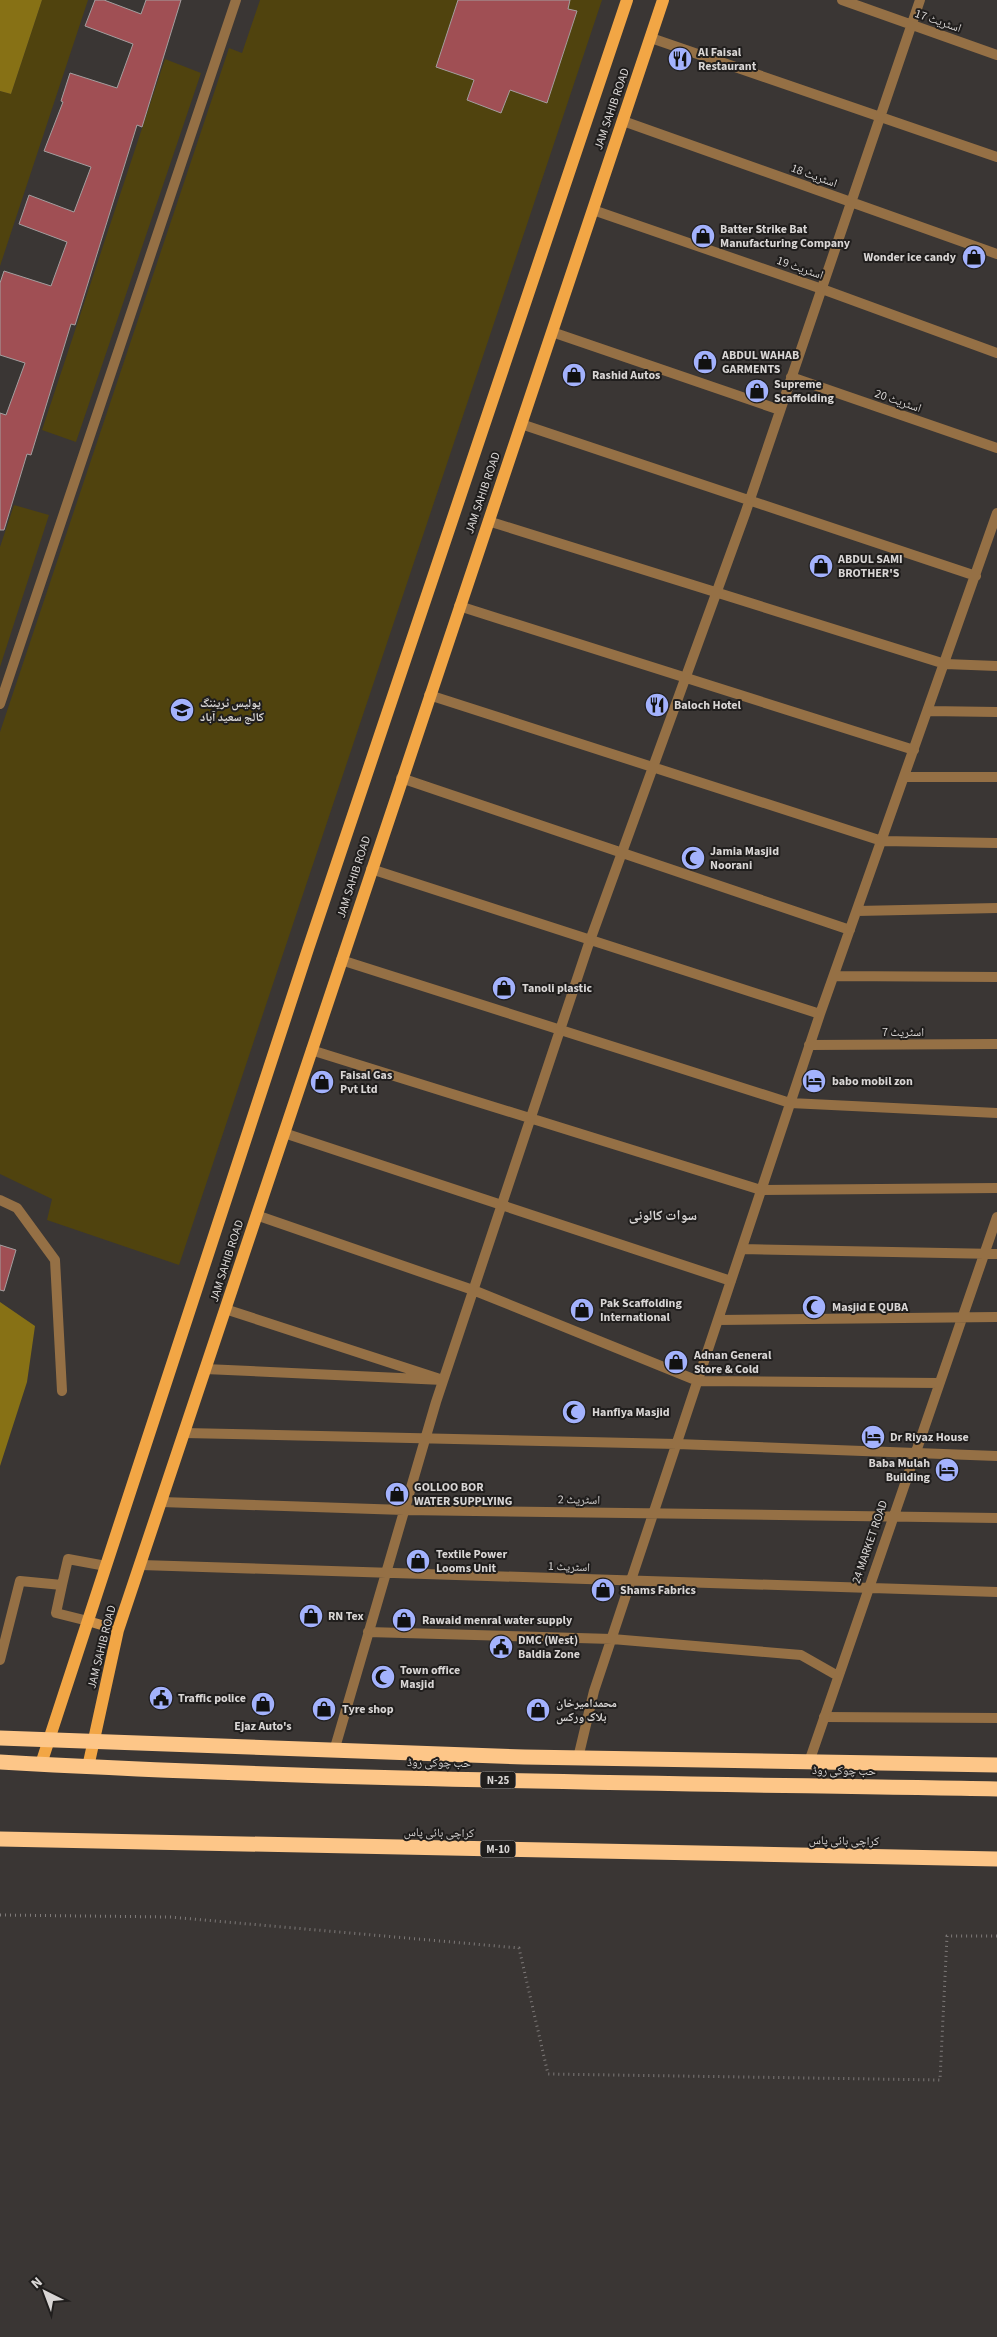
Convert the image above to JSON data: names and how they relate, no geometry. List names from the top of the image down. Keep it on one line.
{"streets":{"highway":["حب چوکی روڈ","N-25","کراچی بائی پاس","M-10"],"main road":["JAM SAHIB ROAD"],"street":["اسٹریٹ 17","اسٹریٹ 18","اسٹریٹ 19","اسٹریٹ 20","اسٹریٹ 7","اسٹریٹ 2","24 MARKET ROAD","اسٹریٹ 1"]},"crossings":[["JAM SAHIB ROAD","اسٹریٹ 18"],["JAM SAHIB ROAD","اسٹریٹ 19"],["JAM SAHIB ROAD","اسٹریٹ 2"],["JAM SAHIB ROAD","اسٹریٹ 1"],["JAM SAHIB ROAD","حب چوکی روڈ"],["اسٹریٹ 2","24 MARKET ROAD"],["24 MARKET ROAD","اسٹریٹ 1"],["24 MARKET ROAD","حب چوکی روڈ"]],"districts":["سوات کالونی"],"places":{"restaurant":["Al Faisal Restaurant","Baloch Hotel"],"shop":["Batter Strike Bat Manufacturing Company","Wonder ice candy","ABDUL WAHAB GARMENTS","Rashid Autos","Supreme Scaffolding","ABDUL SAMI BROTHER'S","Tanoli plastic","Faisal Gas Pvt Ltd","Pak Scaffolding International","Adnan General Store & Cold","GOLLOO BOR WATER SUPPLYING","Textile Power Looms Unit","Shams Fabrics","RN Tex","Rawaid menral water supply","Ejaz Auto's","Tyre shop","محمداميرخان بلاک ورکس"],"school or university":["پولیس ٹریننگ کالج سعید آباد"],"mosque":["Jamia Masjid Noorani","Masjid E QUBA","Hanfiya Masjid","Town office Masjid"],"hotel":["babo mobil zon","Dr Riyaz House","Baba Mulah Building"],"public building":["DMC (West) Baldia Zone","Traffic police"]},"north":"top left"}
